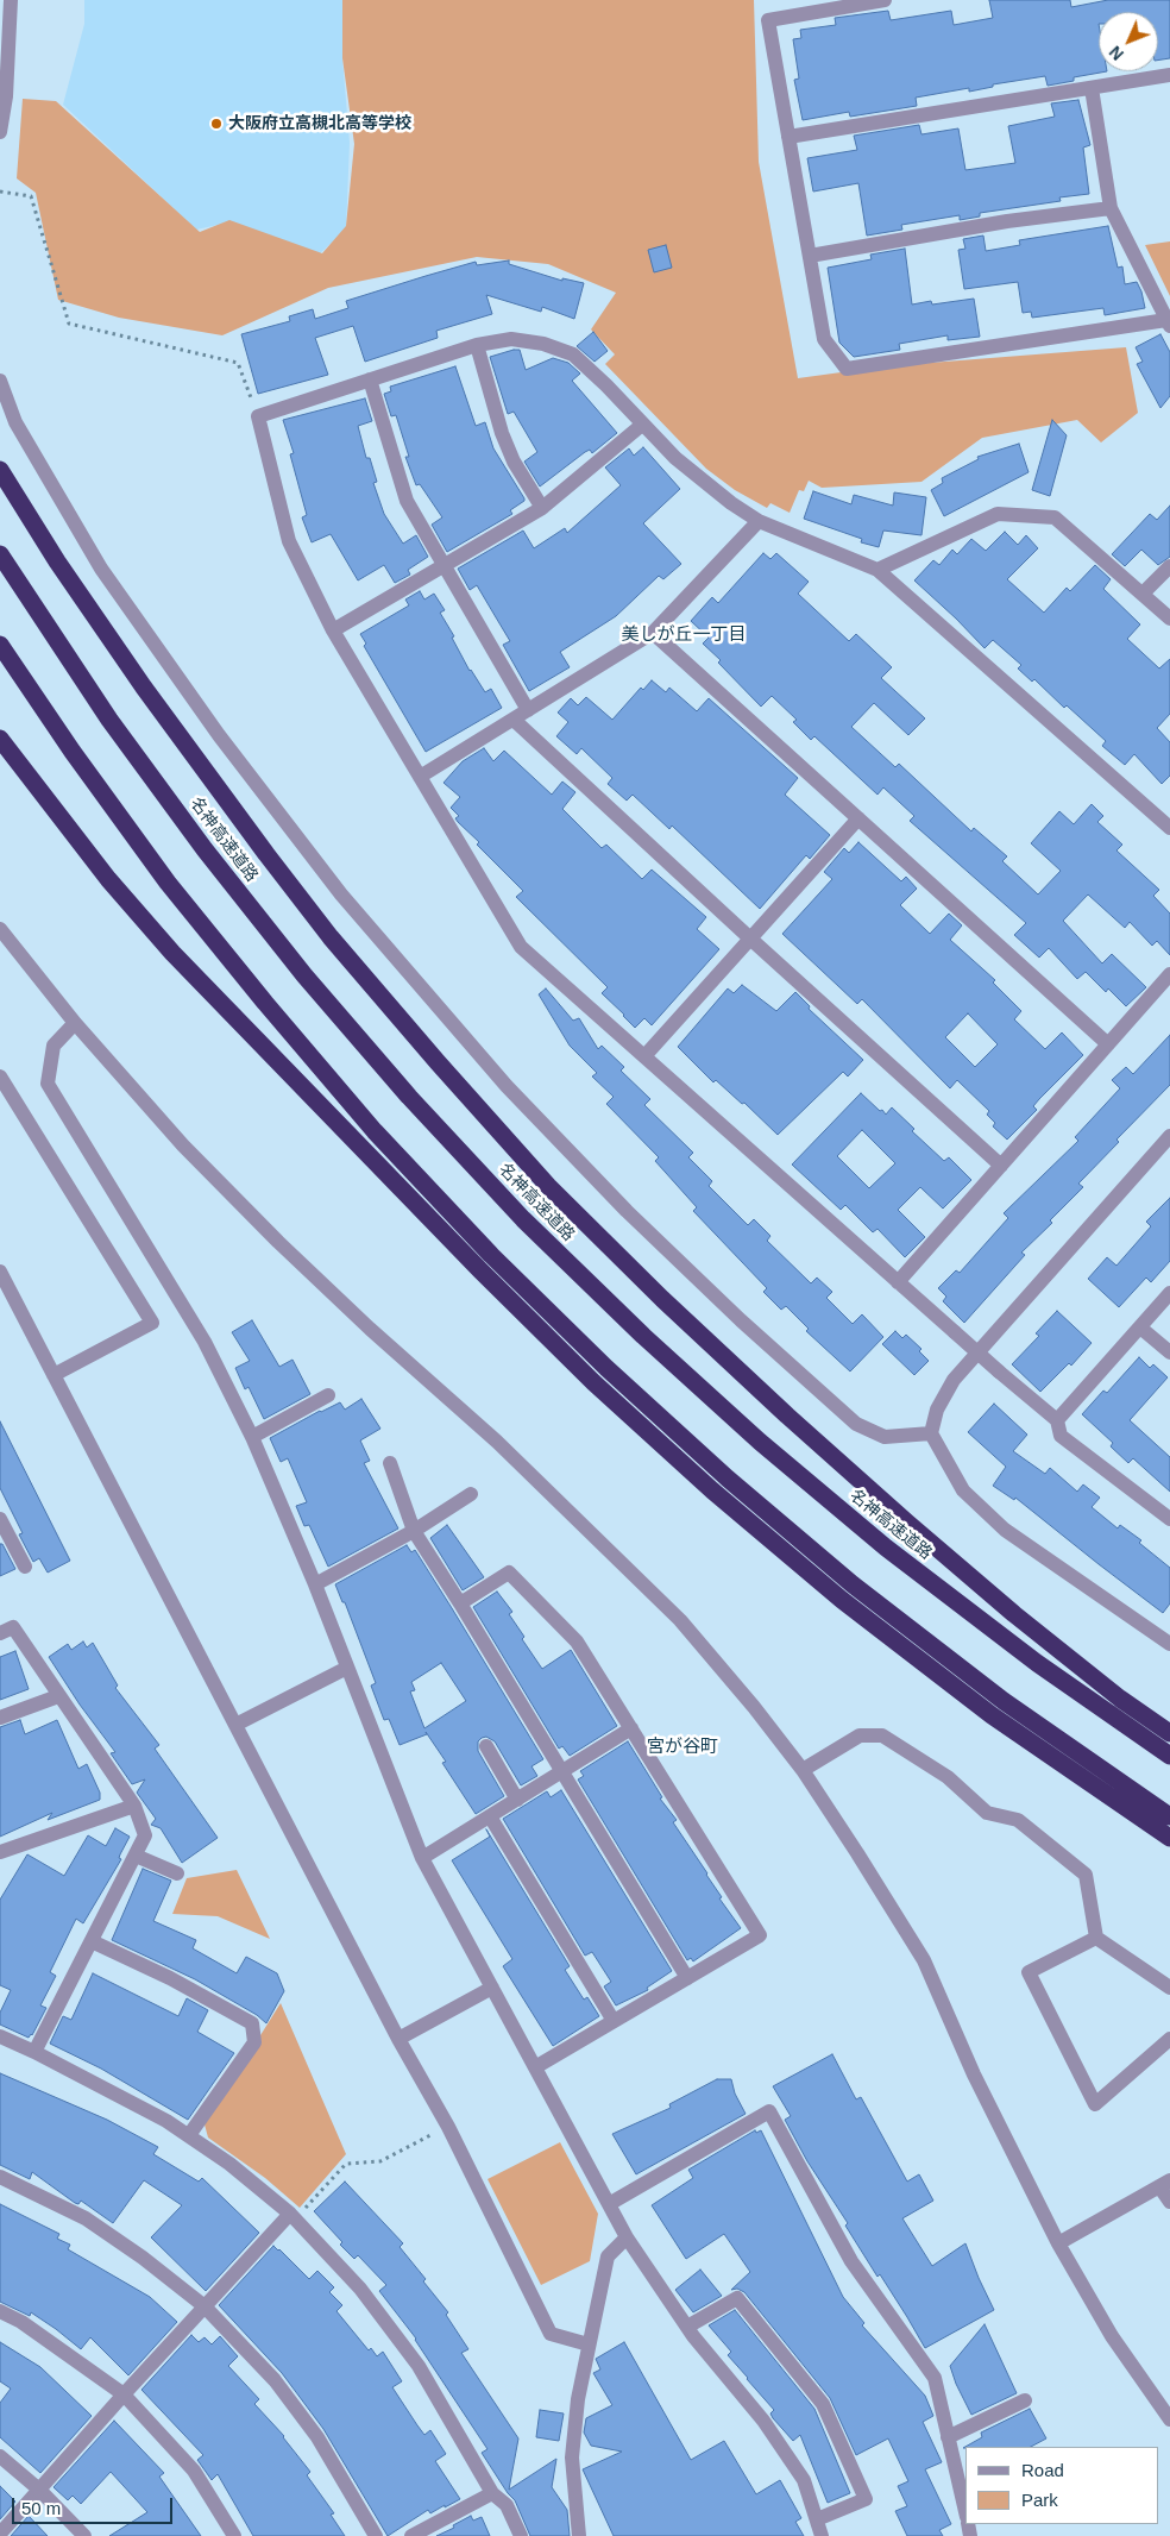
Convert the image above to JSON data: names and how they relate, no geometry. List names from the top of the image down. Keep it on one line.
{"streets":{"highway":["名神高速道路"]},"districts":["美しが丘一丁目","宮が谷町"],"places":["大阪府立高槻北高等学校"],"legend":["Road","Park"],"scale_bar":"50 m","north":"bottom left"}
